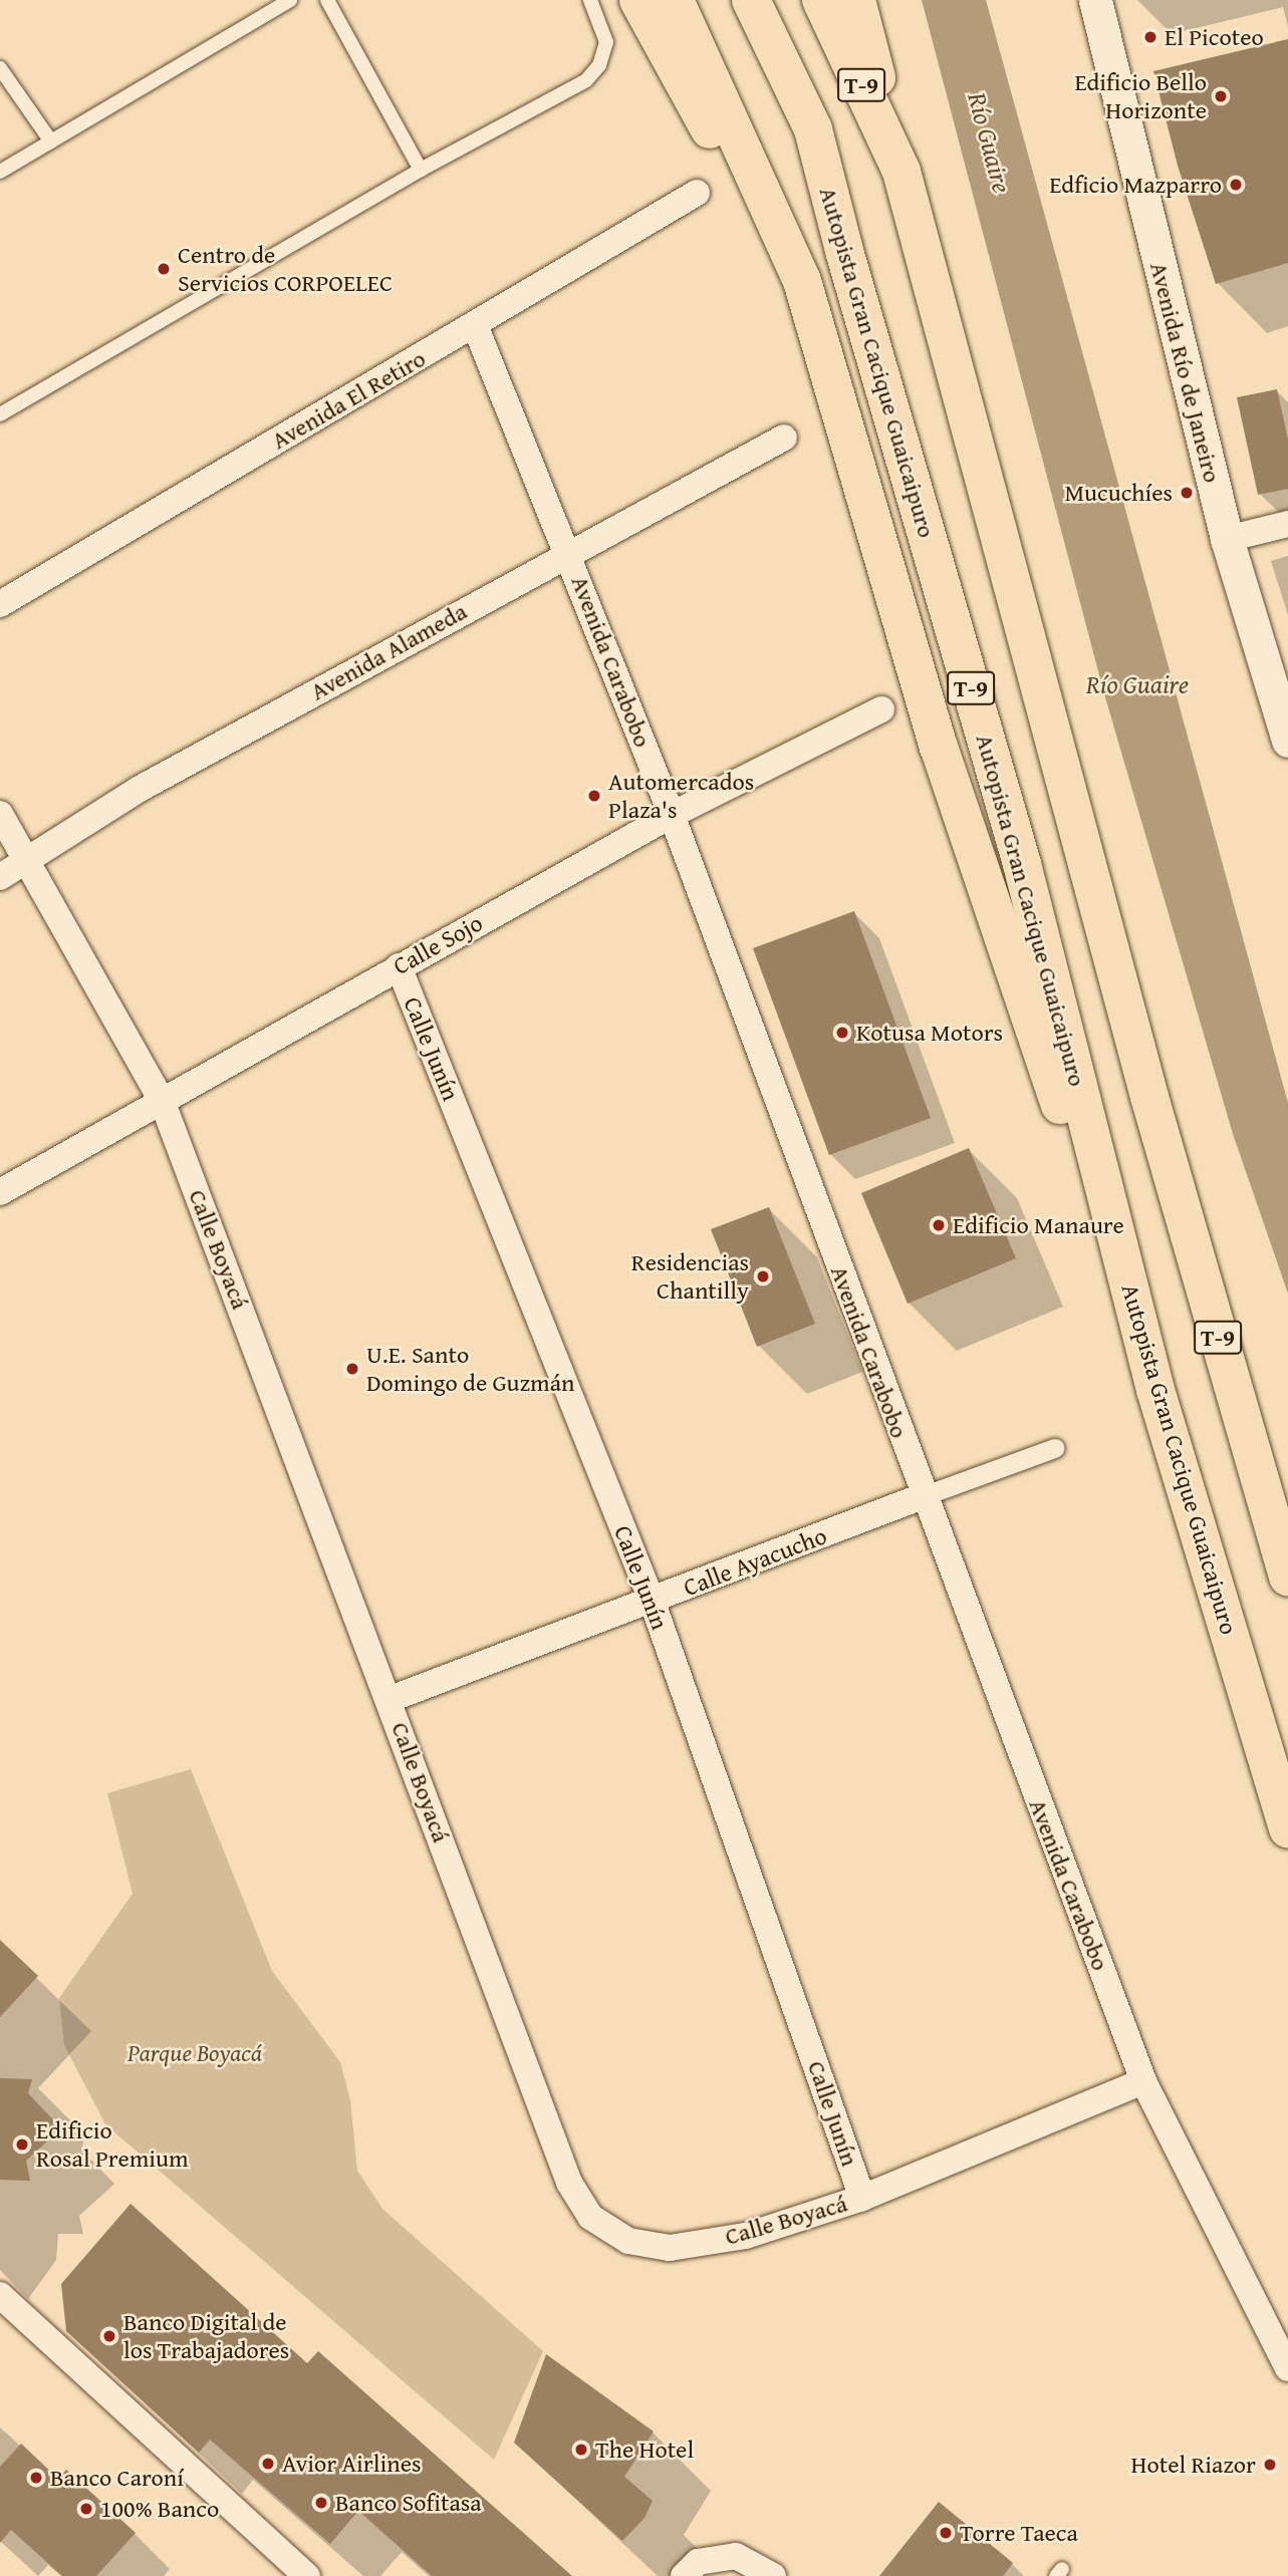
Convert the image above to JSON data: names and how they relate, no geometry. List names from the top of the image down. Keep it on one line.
{"streets":{"highway":["T-9","Autopista Gran Cacique Guaicaipuro"],"street":["Avenida Río de Janeiro","Avenida El Retiro","Avenida Alameda","Avenida Carabobo","Calle Sojo","Calle Junín","Calle Boyacá","Calle Ayacucho"]},"crossings":[["Avenida El Retiro","Avenida Carabobo"],["Avenida Alameda","Avenida Carabobo"],["Avenida Alameda","Calle Boyacá"],["Avenida Carabobo","Calle Sojo"],["Avenida Carabobo","Calle Boyacá"],["Avenida Carabobo","Calle Ayacucho"],["Calle Sojo","Calle Junín"],["Calle Sojo","Calle Boyacá"],["Calle Junín","Calle Boyacá"],["Calle Junín","Calle Ayacucho"],["Calle Boyacá","Calle Ayacucho"]],"water":["Río Guaire"],"parks":["Parque Boyacá"],"places":["El Picoteo","Edificio Bello Horizonte","Edficio Mazparro","Centro de Servicios CORPOELEC","Mucuchíes","Automercados Plaza's","Kotusa Motors","Edificio Manaure","Residencias Chantilly","U.E. Santo Domingo de Guzmán","Edificio Rosal Premium","Banco Digital de los Trabajadores","The Hotel","Avior Airlines","Hotel Riazor","Banco Caroní","Banco Sofitasa","100% Banco","Torre Taeca"]}
